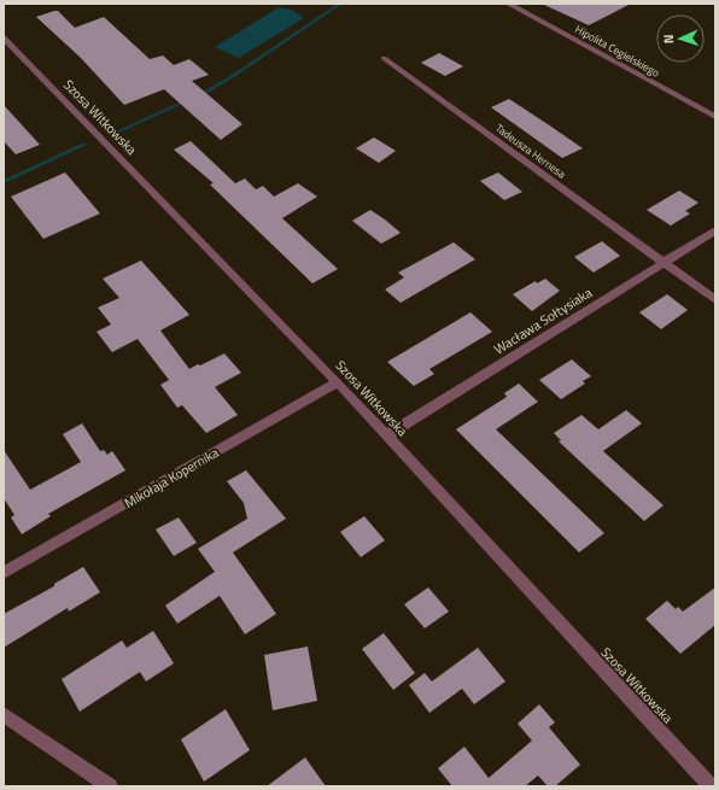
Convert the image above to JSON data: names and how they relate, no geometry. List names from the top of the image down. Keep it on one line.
{"streets":{"street":["Hipolita Cegielskiego","Szosa Witkowska","Tadeusza Hernesa","Wacława Sołtysiaka","Mikołaja Kopernika"]},"crossings":[["Szosa Witkowska","Wacława Sołtysiaka"],["Szosa Witkowska","Mikołaja Kopernika"],["Tadeusza Hernesa","Wacława Sołtysiaka"]],"north":"left"}
